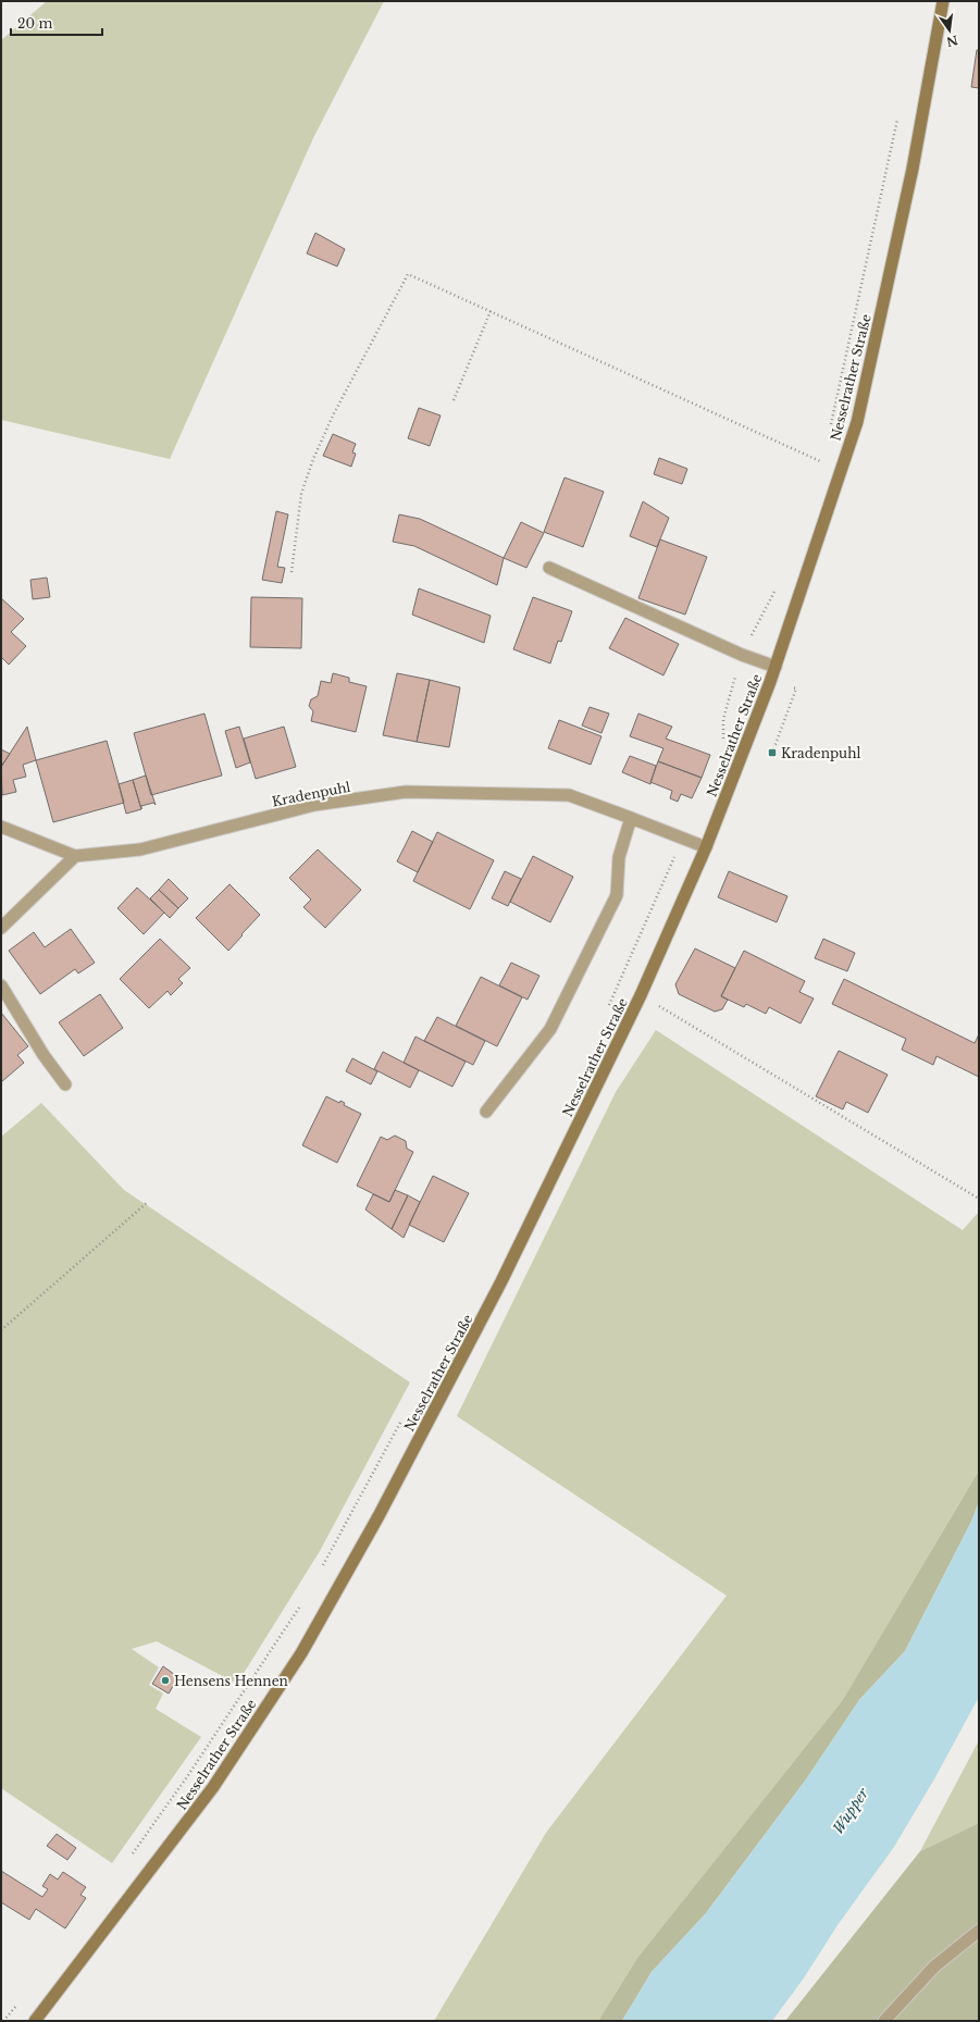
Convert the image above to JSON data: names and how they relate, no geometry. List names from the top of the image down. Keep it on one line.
{"streets":{"main road":["Nesselrather Straße"],"street":["Kradenpuhl"]},"crossings":[["Nesselrather Straße","Kradenpuhl"]],"water":["Wupper"],"places":{"transit":["Kradenpuhl"],"other":["Hensens Hennen"]},"scale_bar":"20 m","north":"bottom"}
